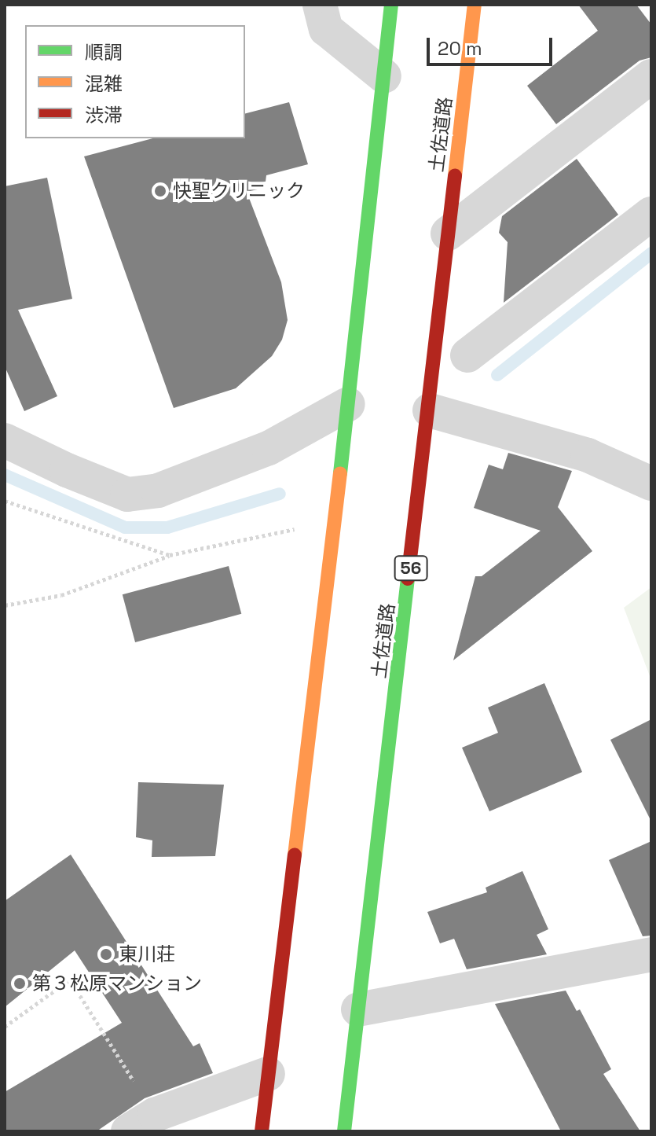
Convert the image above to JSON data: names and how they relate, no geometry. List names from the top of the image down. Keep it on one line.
{"streets":{"highway":["土佐道路","56"]},"places":["快聖クリニック","東川荘","第３松原マンション"],"legend":["順調","混雑","渋滞"],"scale_bar":"20 m"}
